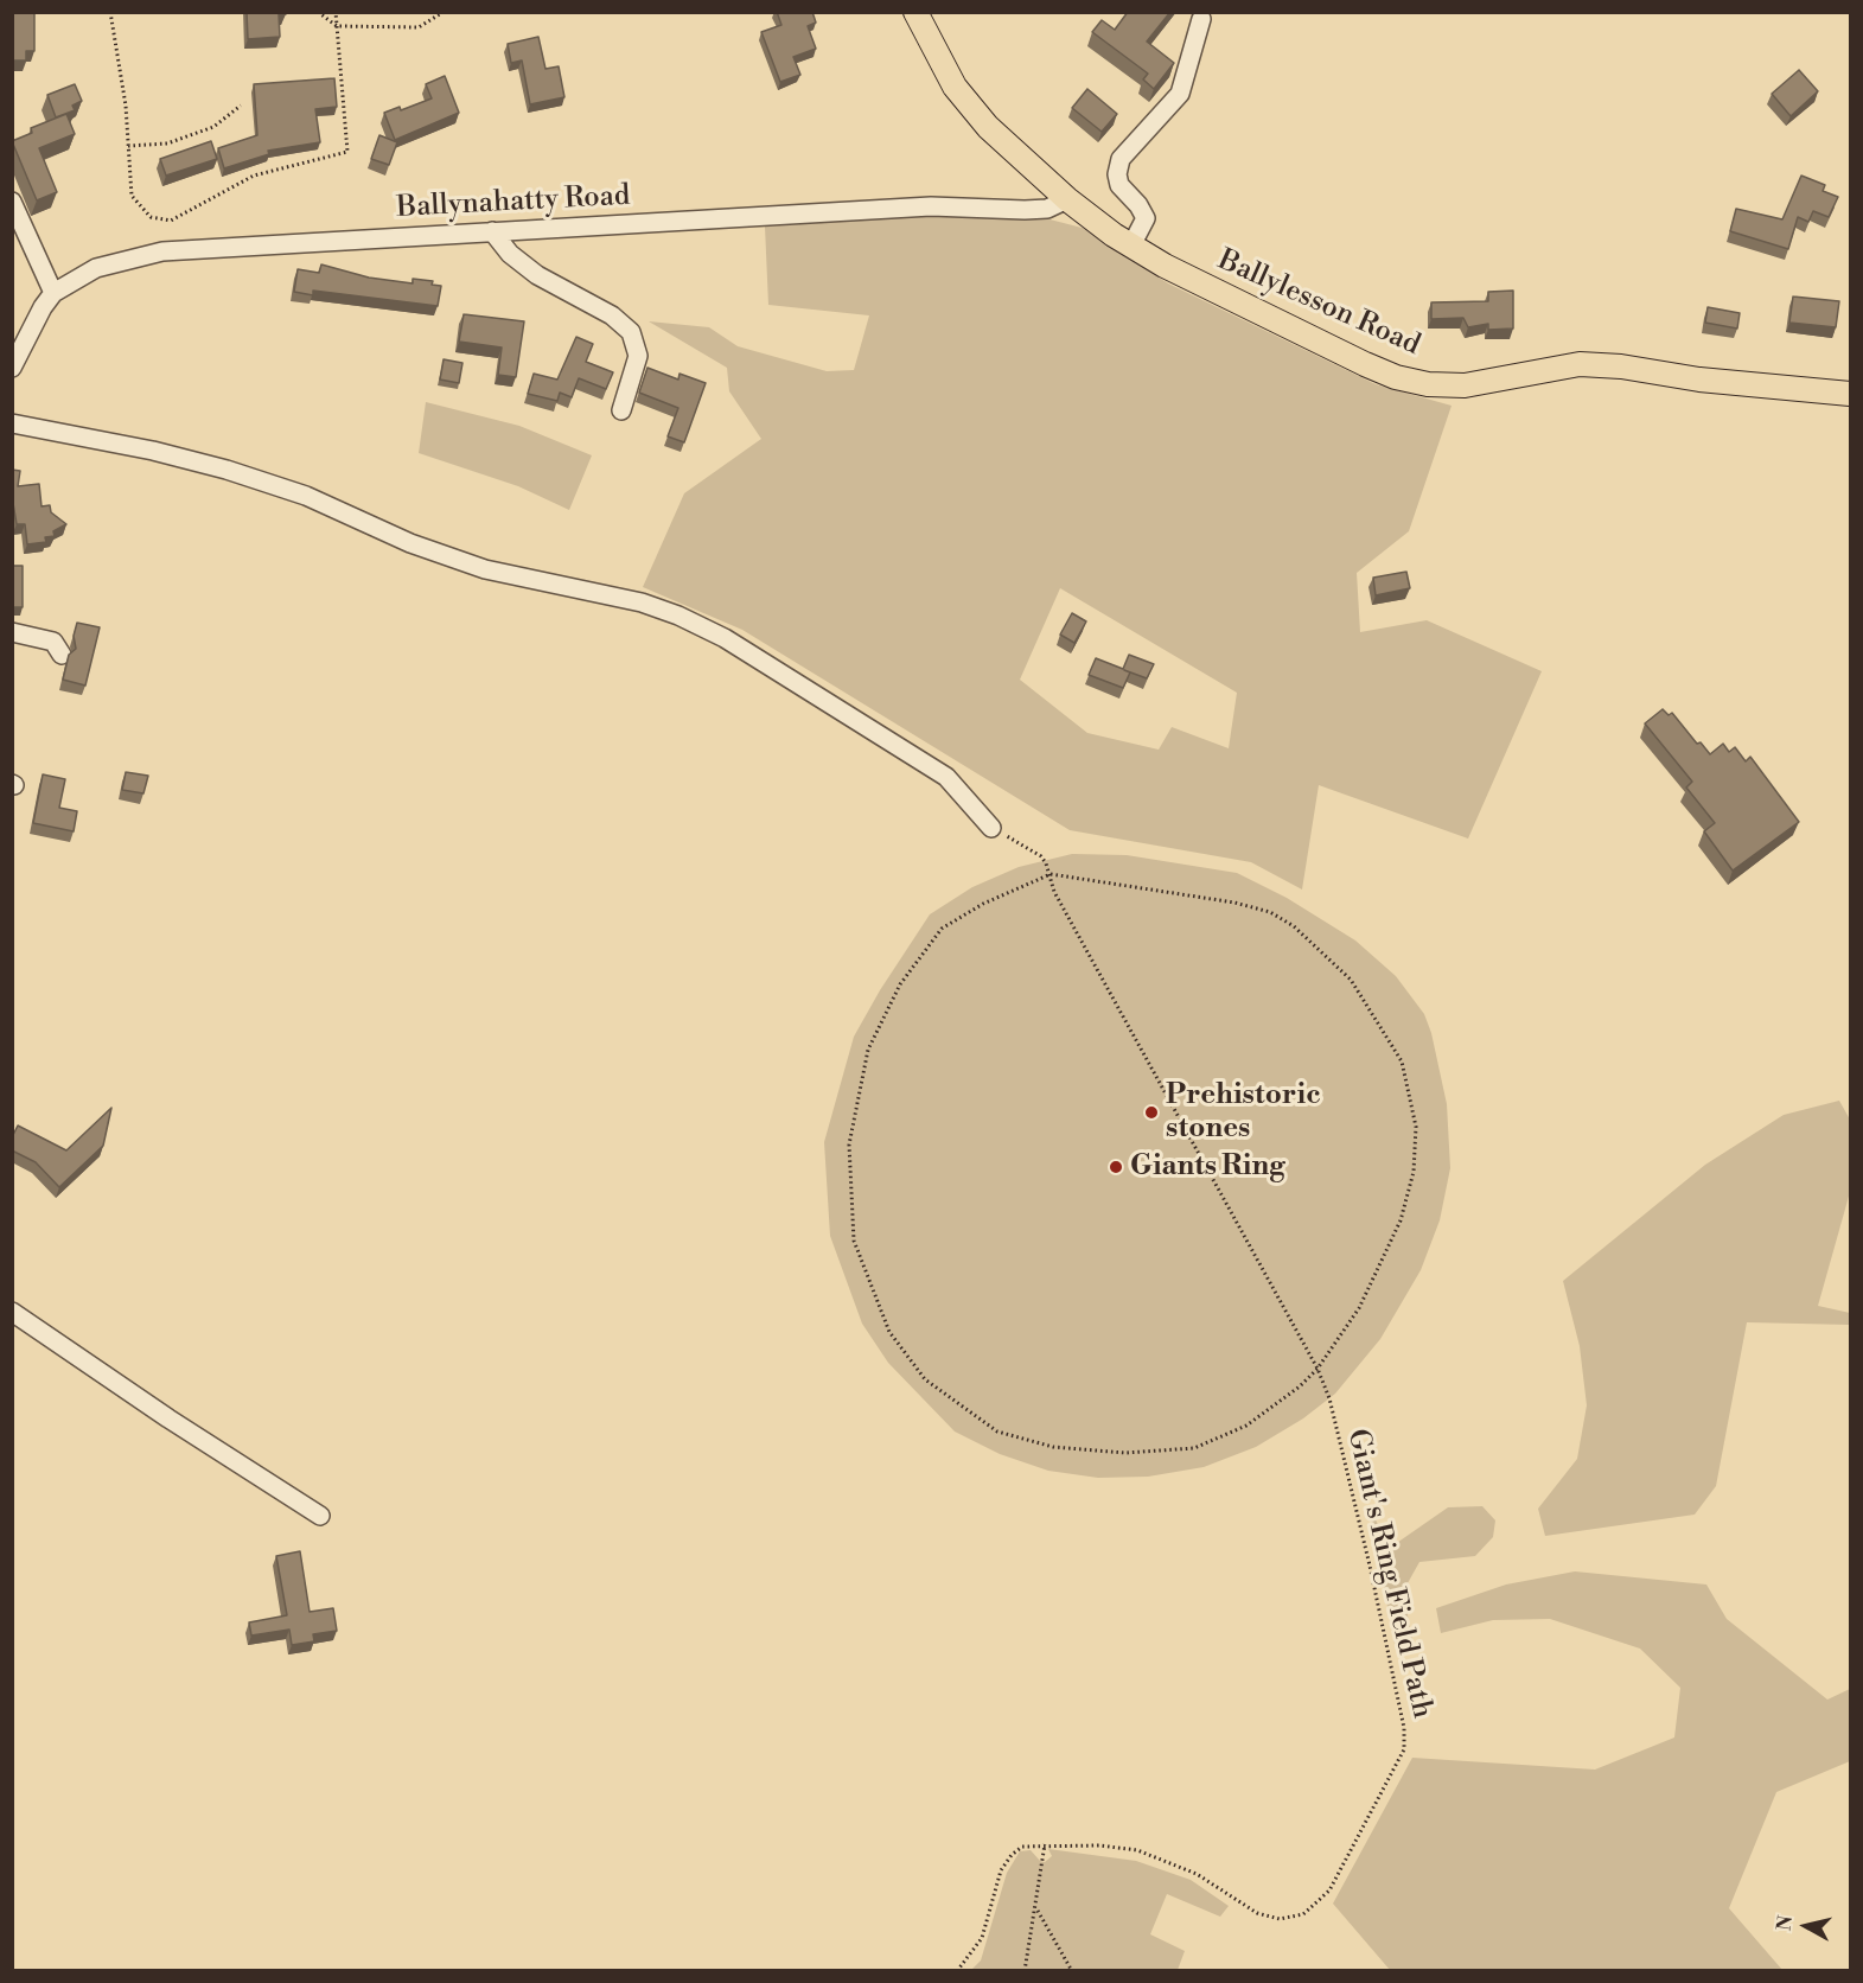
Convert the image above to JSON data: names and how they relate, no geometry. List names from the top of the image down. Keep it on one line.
{"streets":{"main road":["Ballylesson Road"],"street":["Ballynahatty Road"],"path":["Giant's Ring Field Path"]},"crossings":[["Ballynahatty Road","Ballylesson Road"]],"places":["Prehistoric stones","Giants Ring"],"north":"left"}
